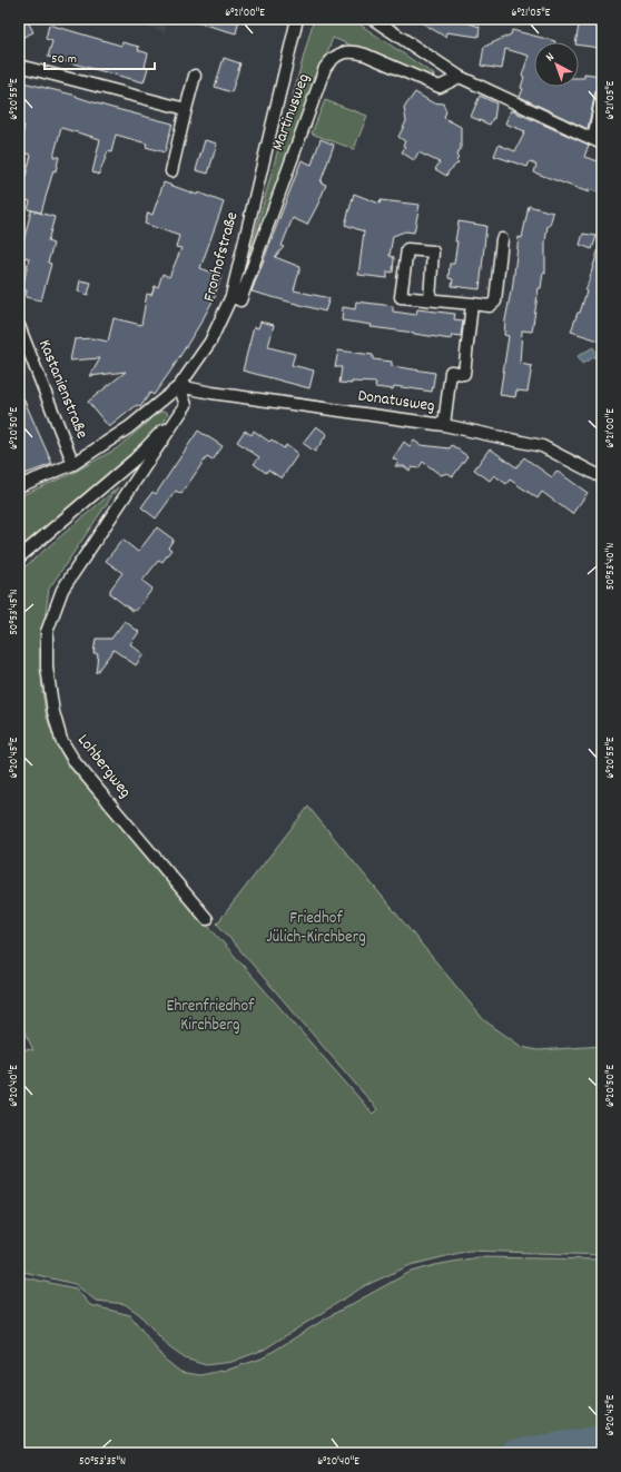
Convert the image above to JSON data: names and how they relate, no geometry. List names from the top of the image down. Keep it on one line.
{"streets":{"street":["Martinusweg","Fronhofstraße","Kastanienstraße","Donatusweg","Lohbergweg"]},"crossings":[["Martinusweg","Fronhofstraße"],["Fronhofstraße","Kastanienstraße"],["Fronhofstraße","Donatusweg"],["Fronhofstraße","Lohbergweg"],["Donatusweg","Lohbergweg"]],"parks":["Friedhof Jülich-Kirchberg","Ehrenfriedhof Kirchberg"],"scale_bar":"50 m","north":"top left","coordinates":["6°21'00\"E","6°21'05\"E","6°20'55\"E","6°20'50\"E","50°53'40\"N","50°53'45\"N","6°20'45\"E","6°20'40\"E","50°53'35\"N"]}
